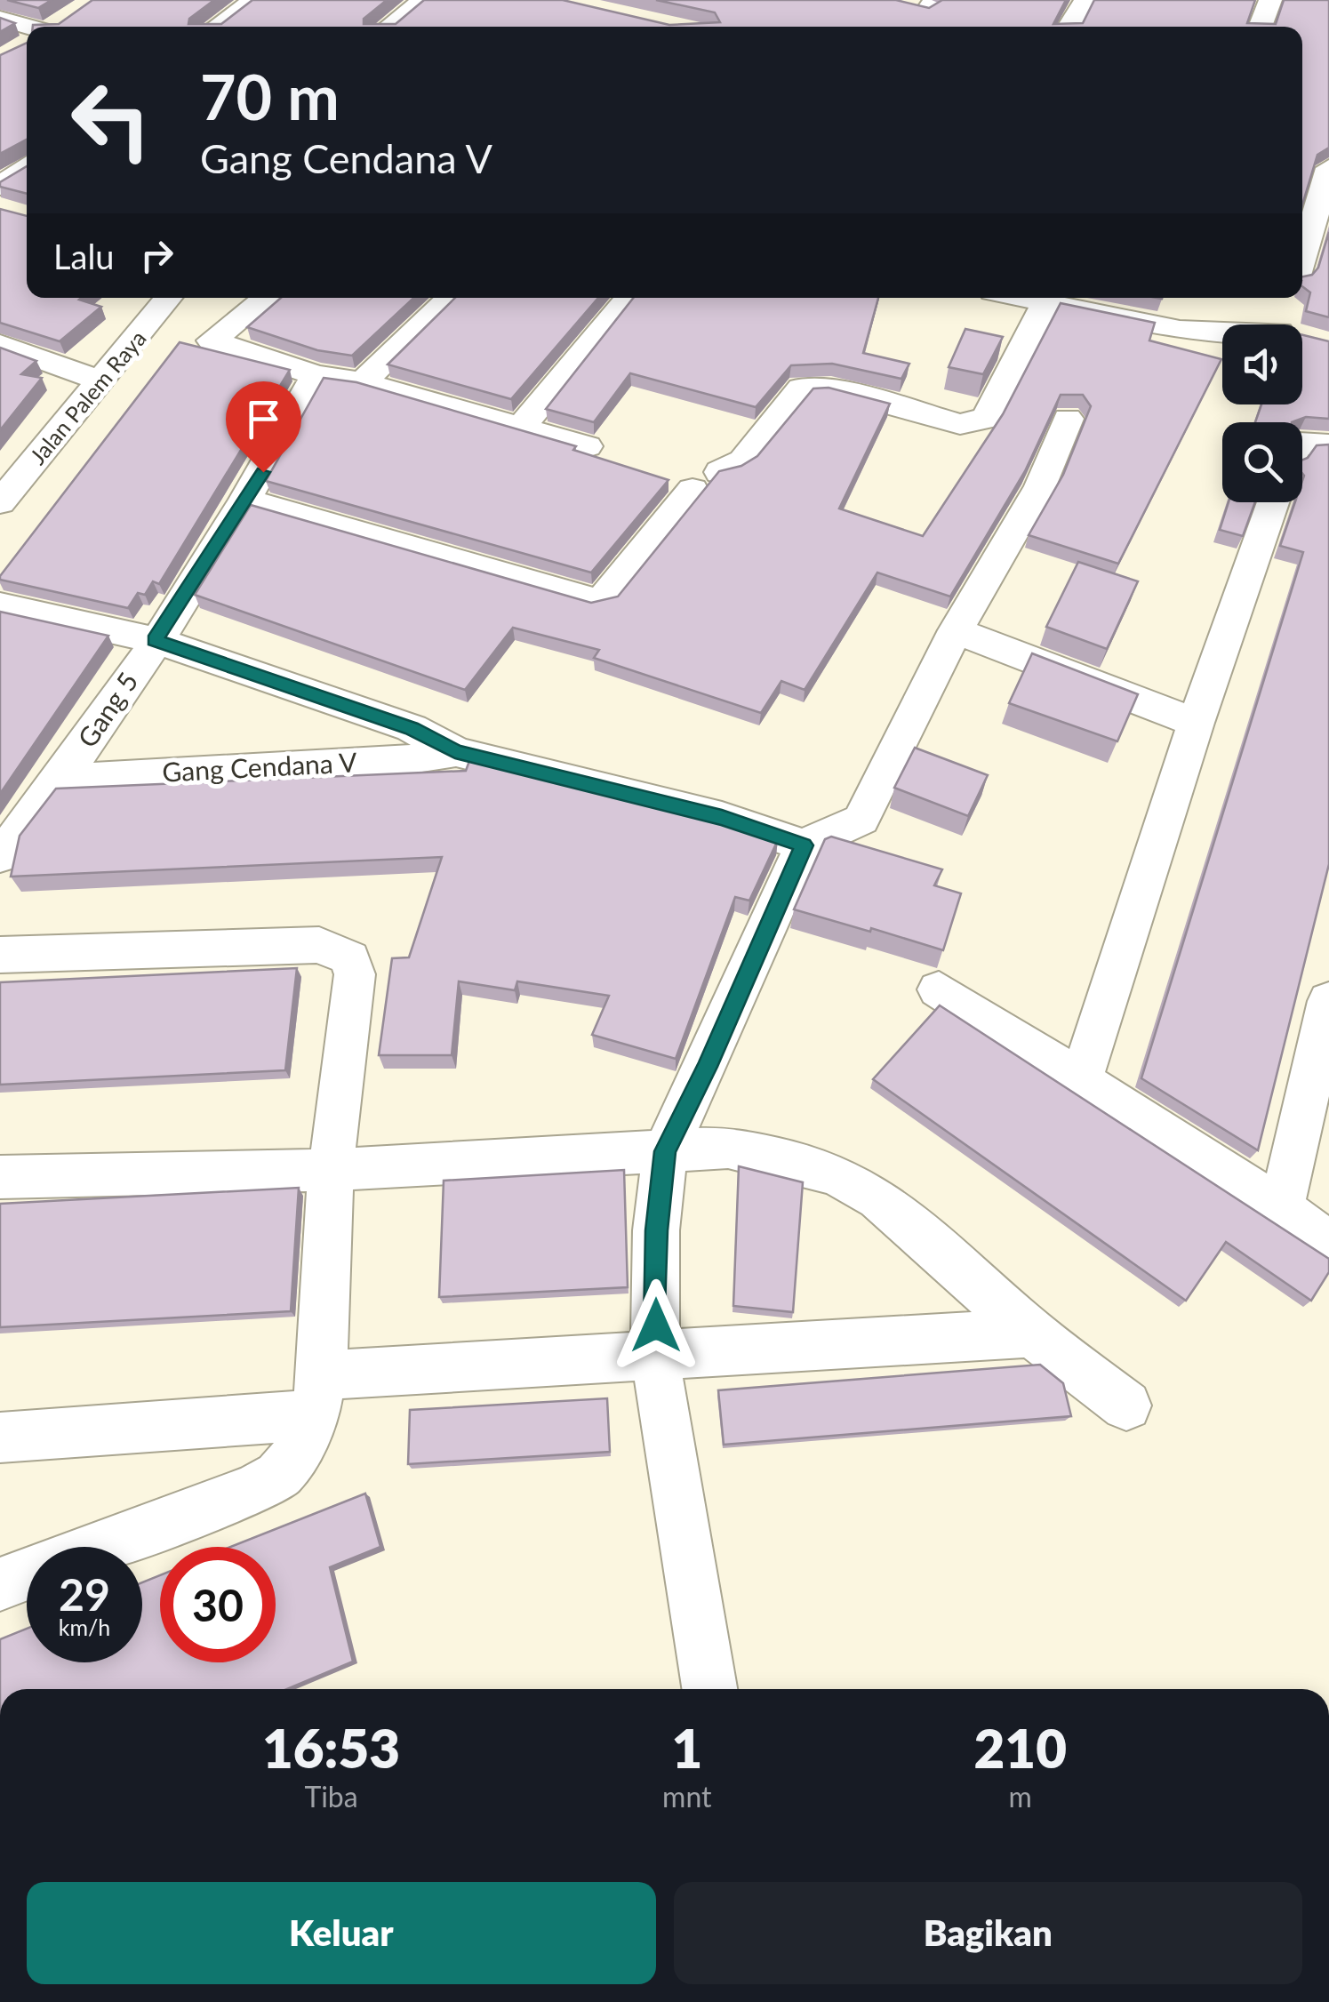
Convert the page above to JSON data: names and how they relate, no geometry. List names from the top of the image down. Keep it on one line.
{"streets":{"street":["Jalan Palem Raya","Gang 5","Gang Cendana V"]},"crossings":[["Gang 5","Gang Cendana V"]],"page":{"turn":["70 m","Gang Cendana V"],"then":"Lalu","speed":"29 km/h","limit":"30","eta":["16:53","Tiba","1","mnt","210","m"],"buttons":["Keluar","Bagikan"]}}
